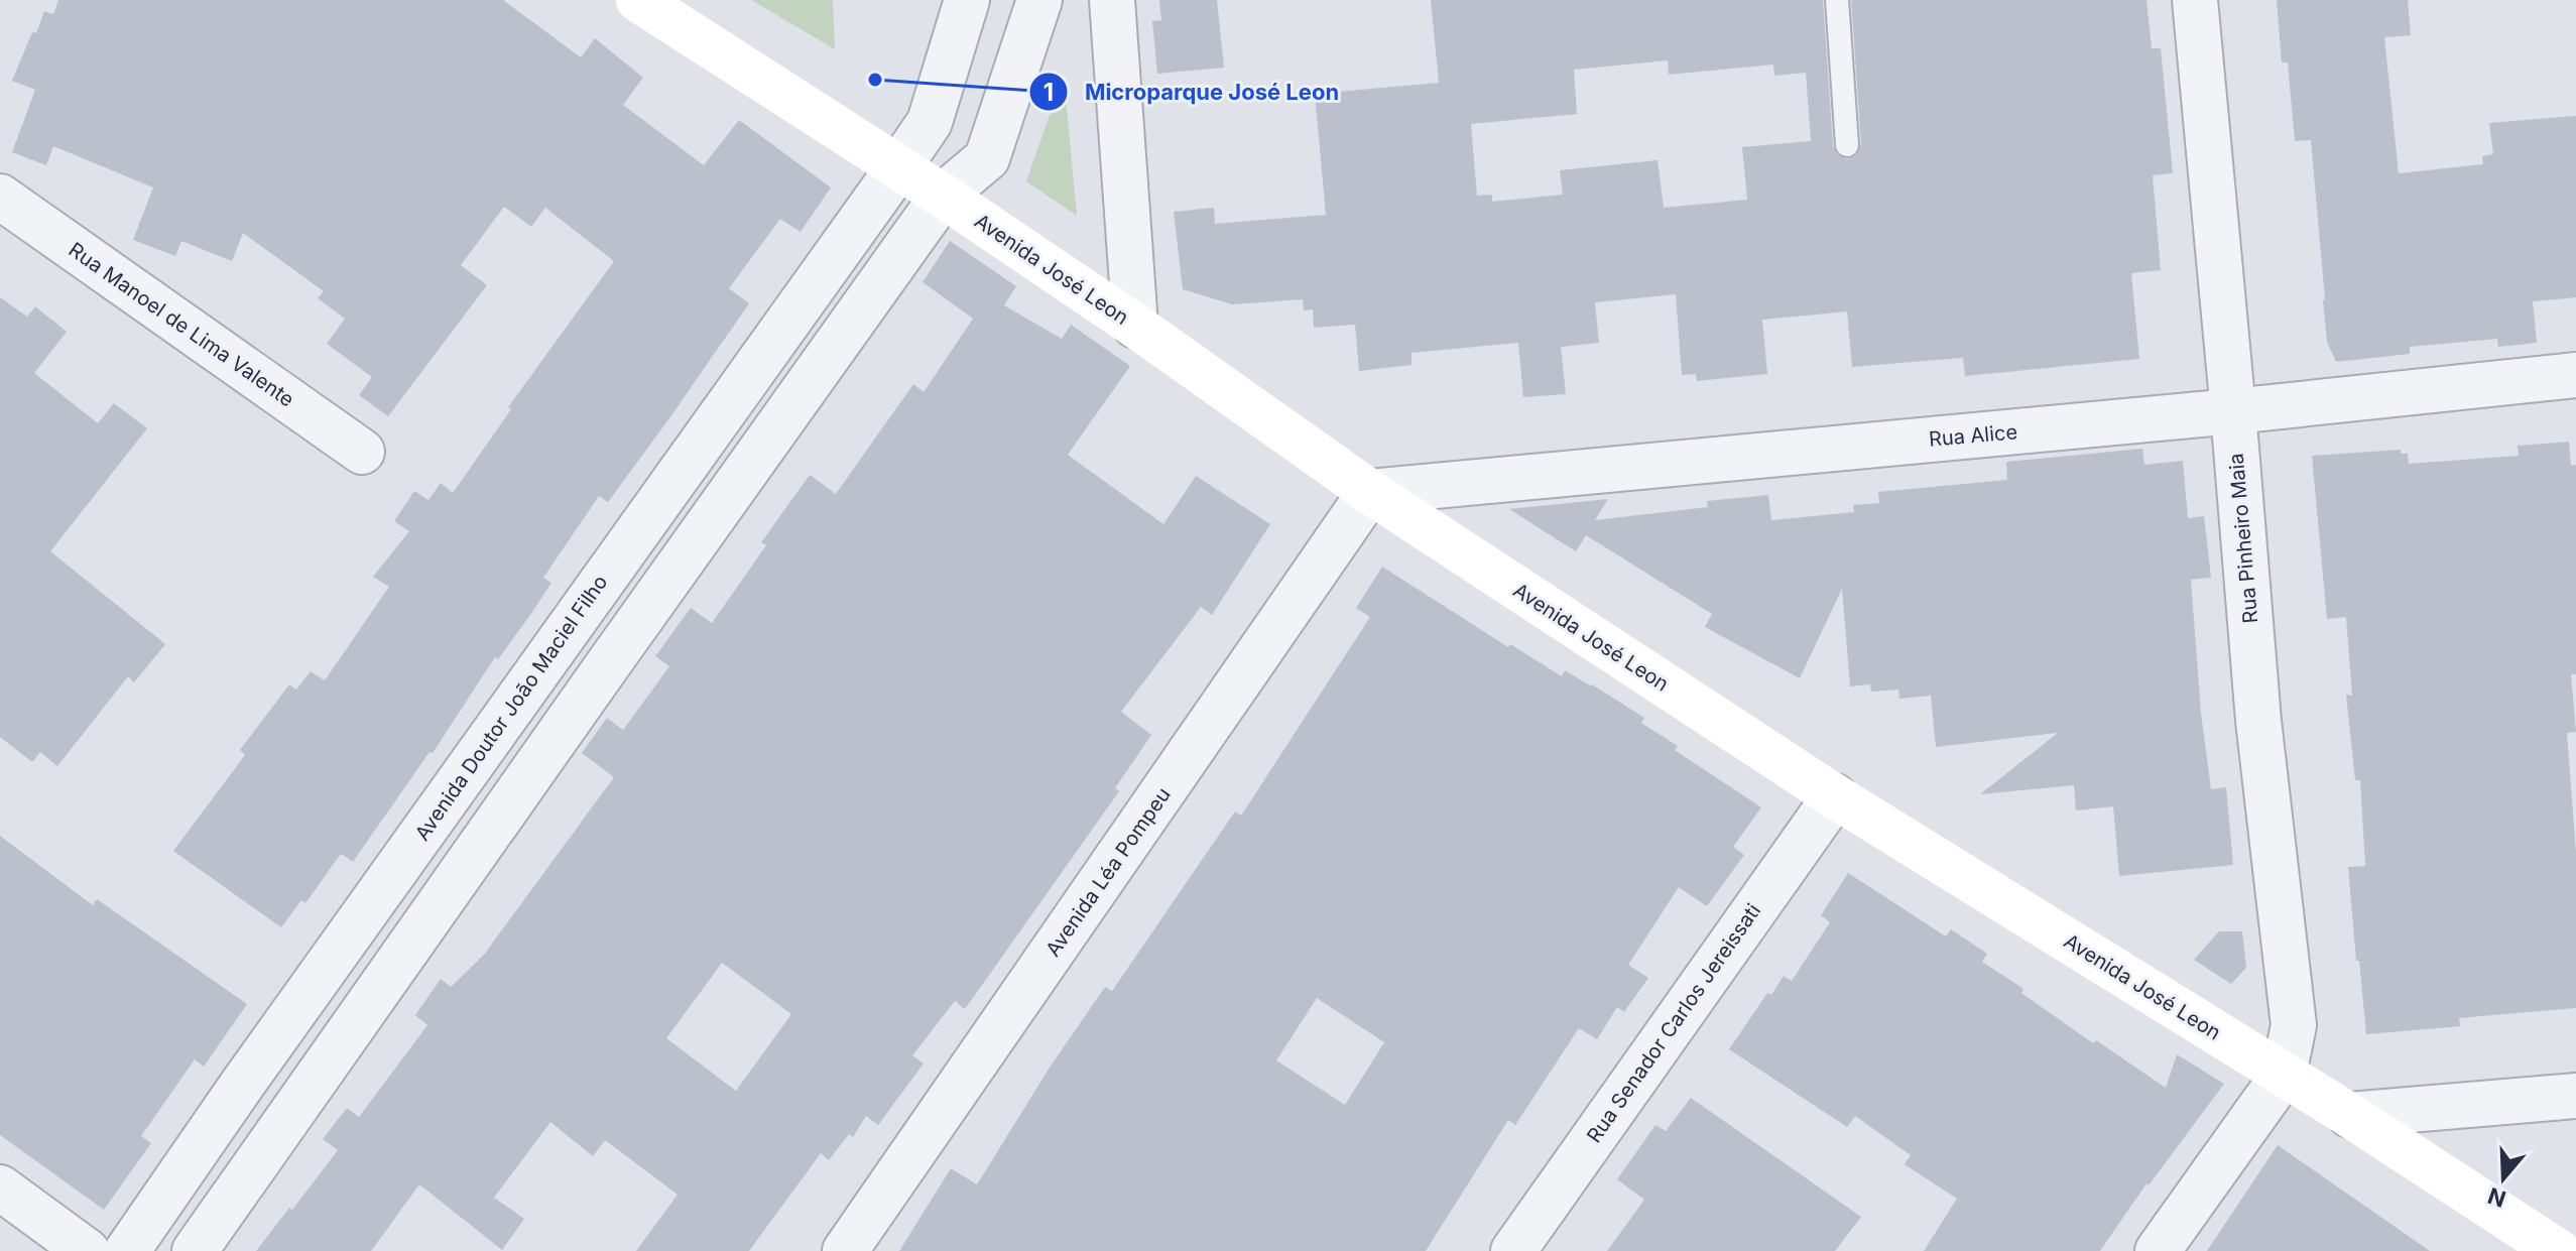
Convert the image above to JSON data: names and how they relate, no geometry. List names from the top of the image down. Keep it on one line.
{"streets":{"main road":["Avenida José Leon"],"street":["Rua Manoel de Lima Valente","Rua Alice","Rua Pinheiro Maia","Avenida Doutor João Maciel Filho","Avenida Léa Pompeu","Rua Senador Carlos Jereissati"]},"crossings":[["Avenida José Leon","Rua Alice"],["Avenida José Leon","Rua Pinheiro Maia"],["Avenida José Leon","Avenida Doutor João Maciel Filho"],["Avenida José Leon","Avenida Léa Pompeu"],["Avenida José Leon","Rua Senador Carlos Jereissati"],["Rua Alice","Rua Pinheiro Maia"],["Rua Alice","Avenida Léa Pompeu"]],"places":["Microparque José Leon"],"north":"bottom"}
